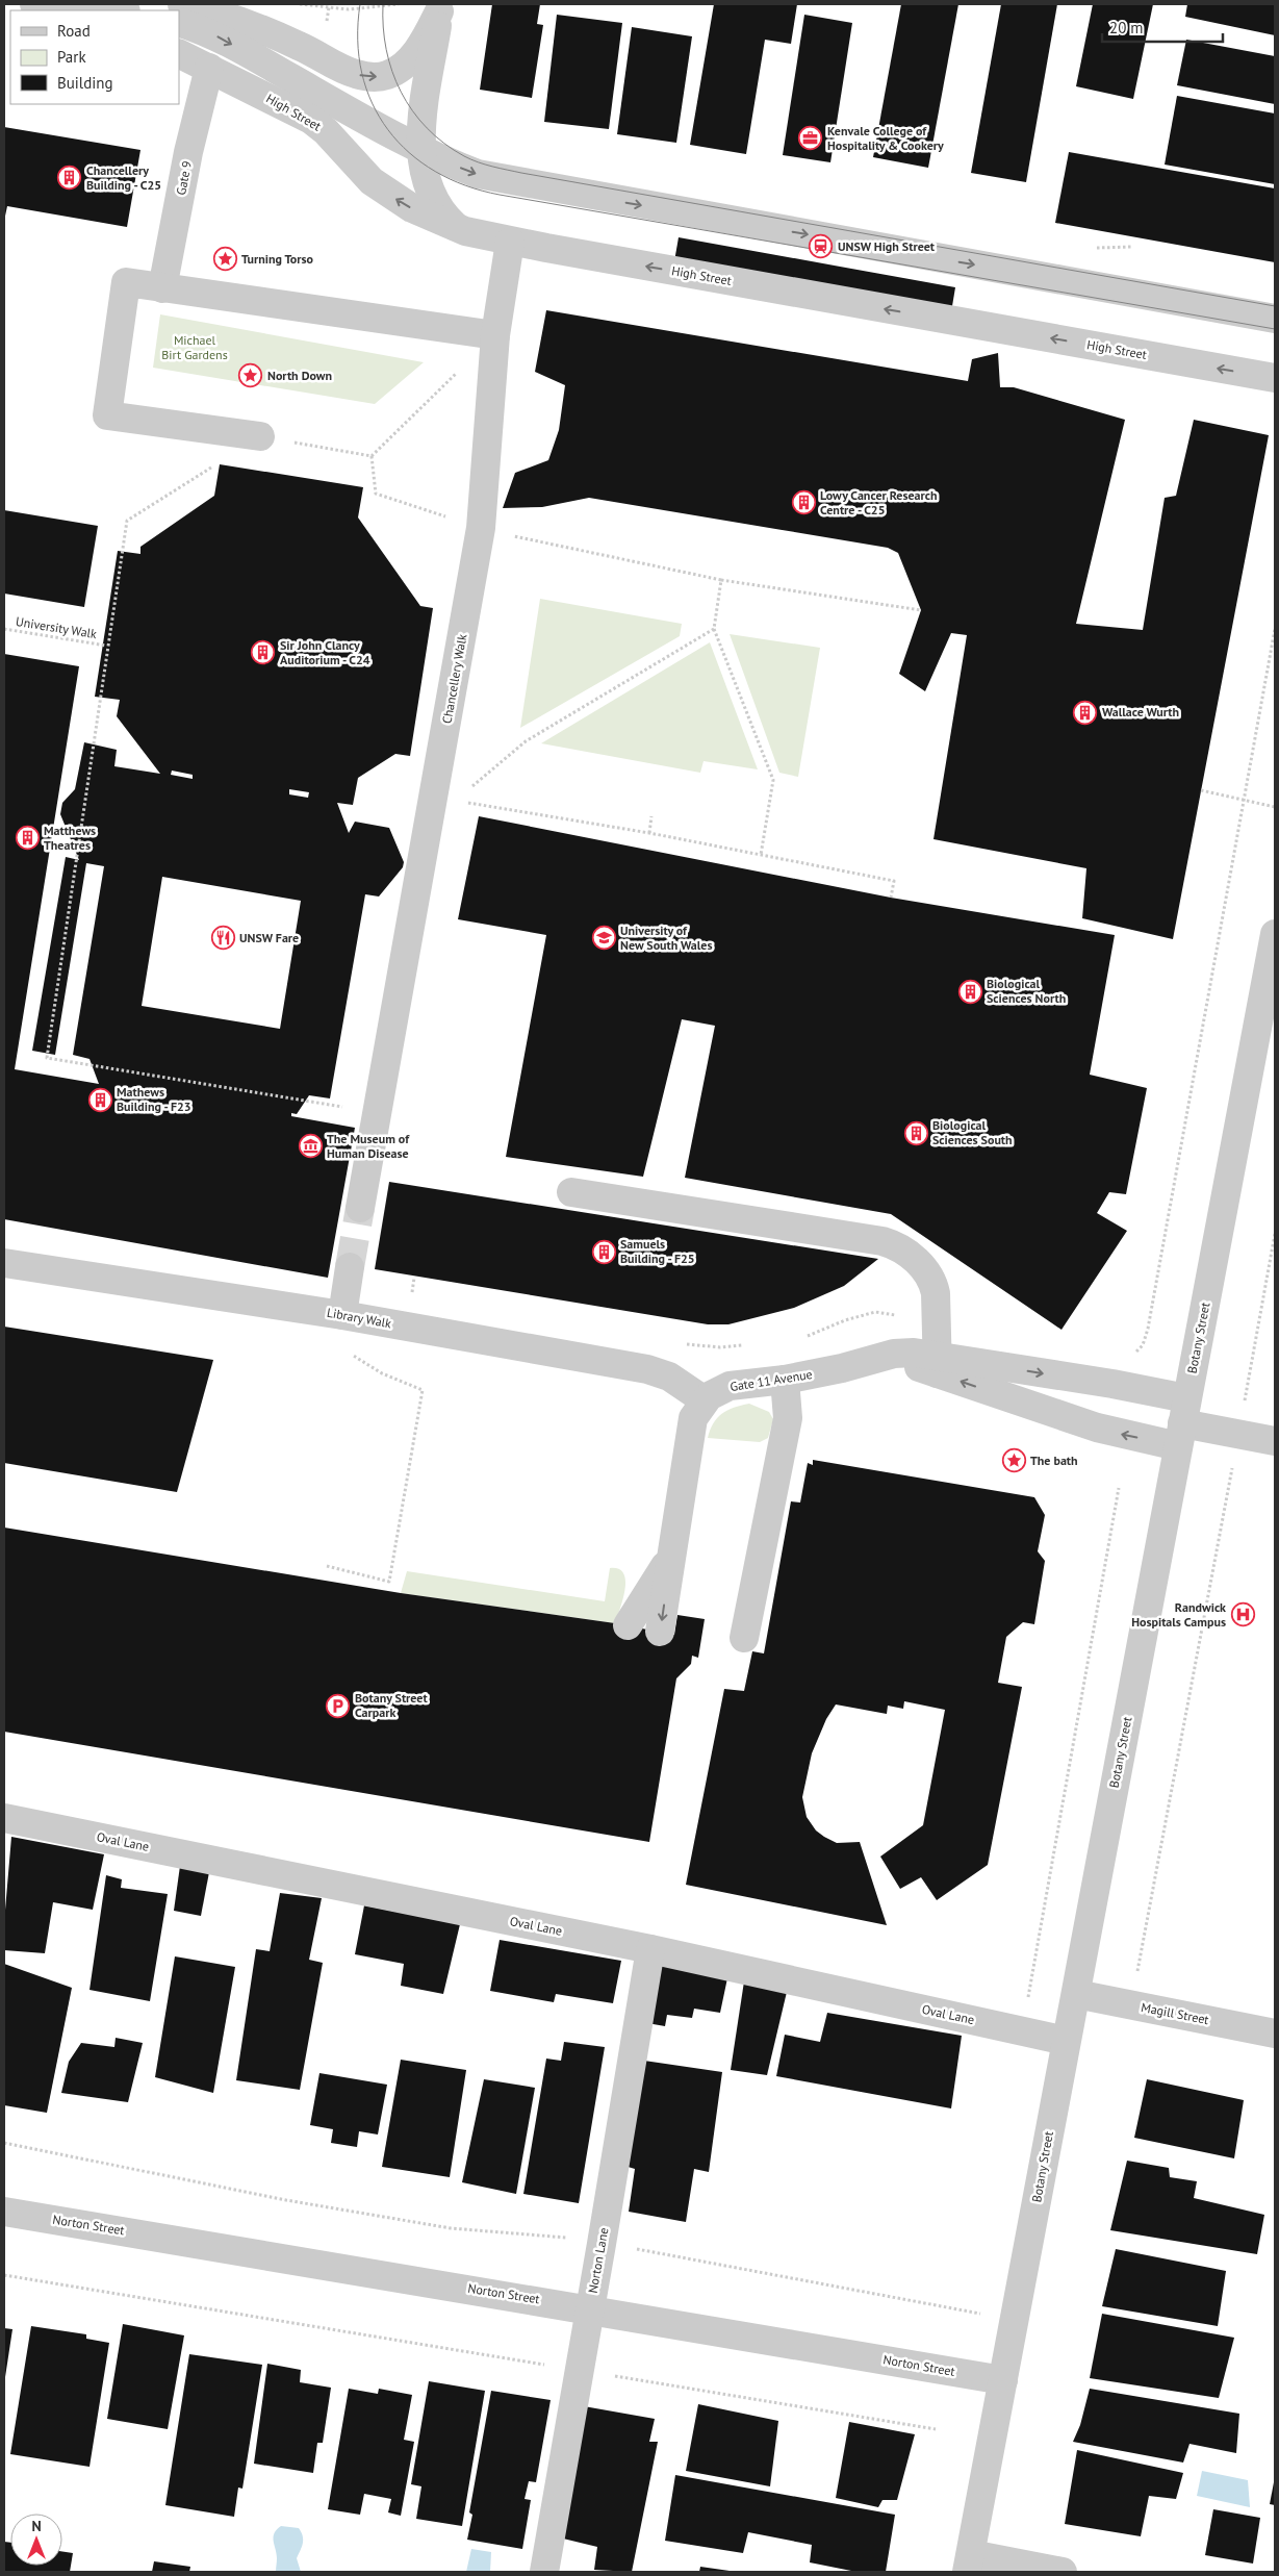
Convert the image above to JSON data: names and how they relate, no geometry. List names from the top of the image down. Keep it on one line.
{"streets":{"street":["High Street","Gate 9","Chancellery Walk","Library Walk","Botany Street","Gate 11 Avenue","Oval Lane","Magill Street","Norton Street","Norton Lane"],"path":["University Walk"]},"crossings":[["High Street","Gate 9"],["High Street","Chancellery Walk"],["University Walk","Chancellery Walk"],["Library Walk","Gate 11 Avenue"],["Botany Street","Gate 11 Avenue"],["Botany Street","Oval Lane"],["Botany Street","Magill Street"],["Botany Street","Norton Street"],["Oval Lane","Norton Lane"],["Norton Street","Norton Lane"]],"parks":["Michael Birt Gardens"],"places":{"office":["Kenvale College of Hospitality & Cookery"],"building":["Chancellery Building - C25","Lowy Cancer Research Centre - C25","Sir John Clancy Auditorium - C24","Wallace Wurth","Matthews Theatres","Biological Sciences North","Mathews Building - F23","Biological Sciences South","Samuels Building - F25"],"station":["UNSW High Street"],"place":["Turning Torso","North Down","The bath"],"restaurant":["UNSW Fare"],"school or university":["University of New South Wales"],"museum":["The Museum of Human Disease"],"hospital":["Randwick Hospitals Campus"],"parking":["Botany Street Carpark"]},"legend":["Road","Park","Building"],"scale_bar":"20 m","north":"top"}
